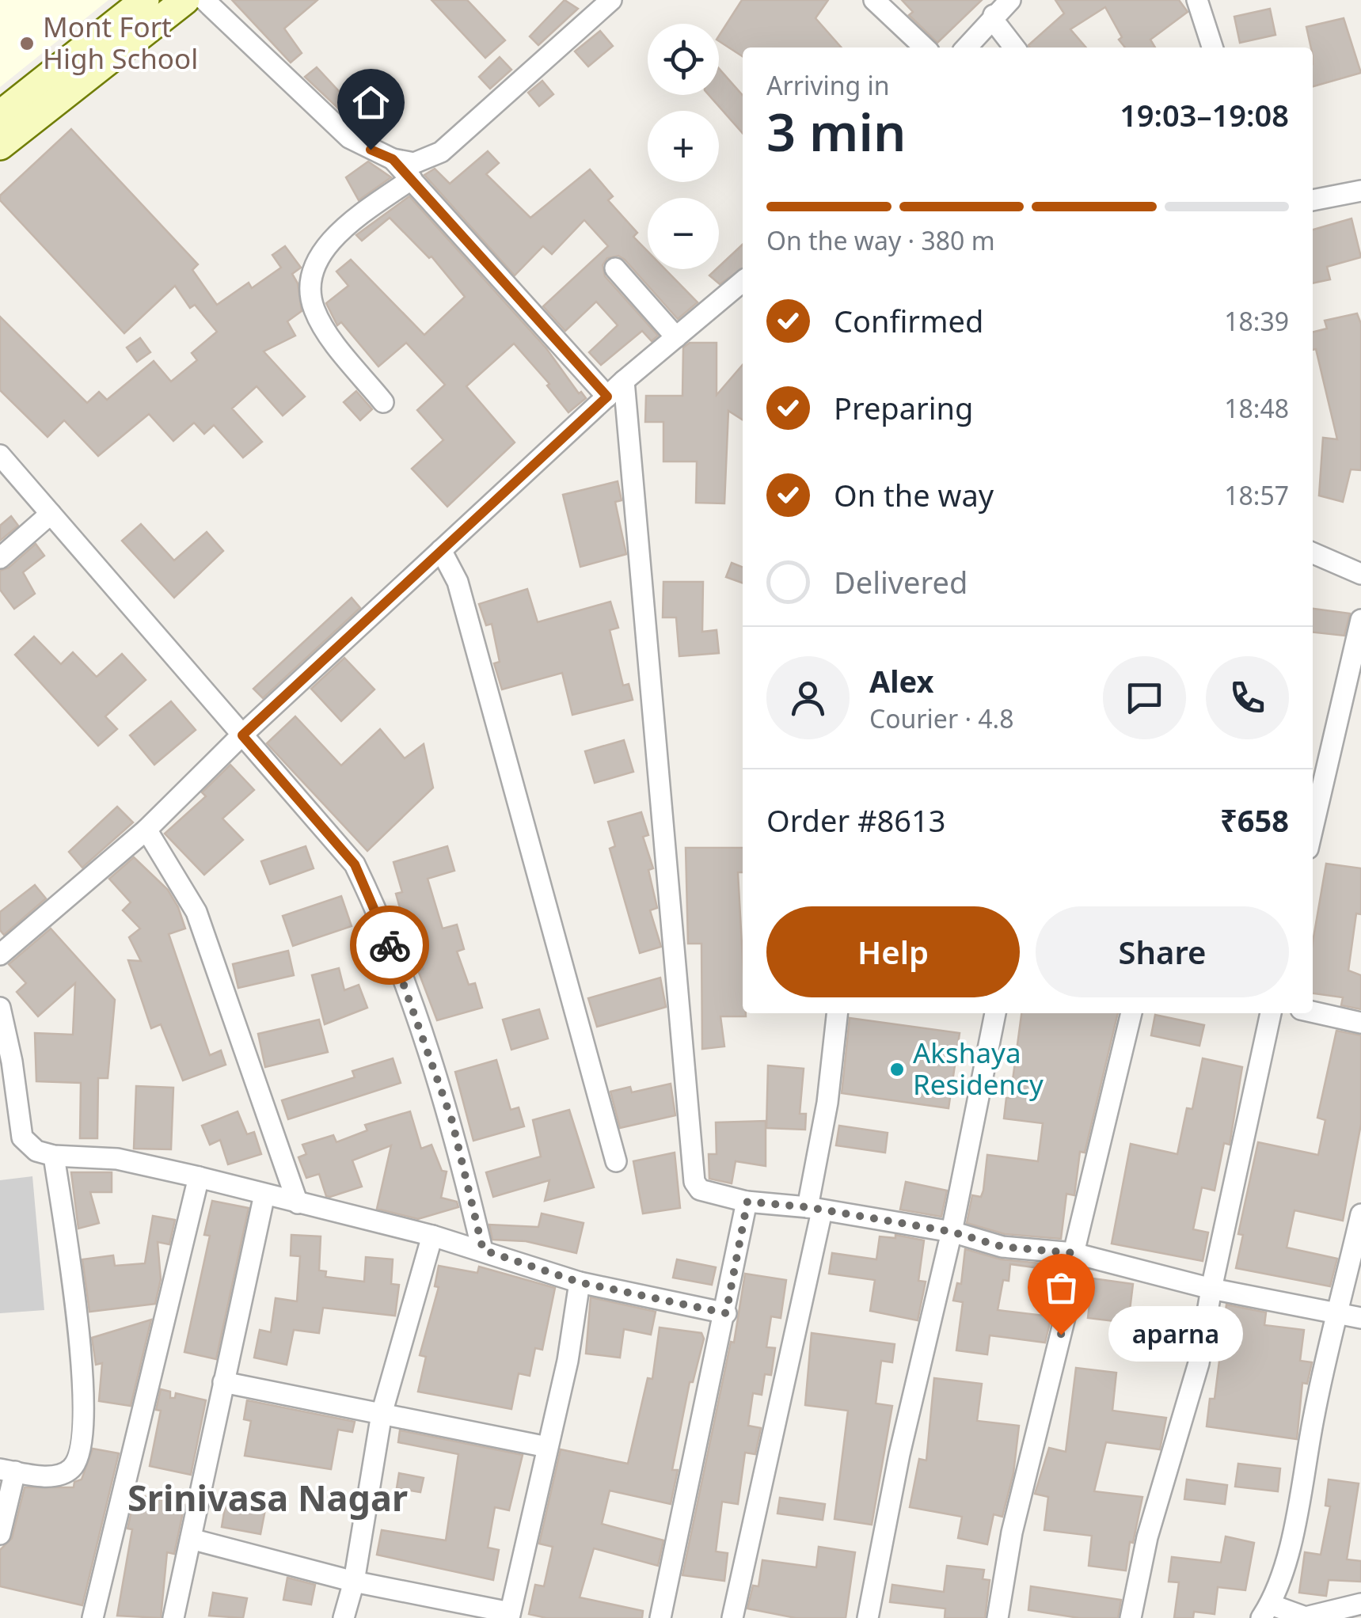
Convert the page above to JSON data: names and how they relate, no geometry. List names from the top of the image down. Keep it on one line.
{"districts":["Srinivasa Nagar"],"places":["Mont Fort High School","Akshaya Residency","aparna"],"page":{"map_buttons":["+","−"],"heading":["3 min","Arriving in","19:03–19:08"],"panel":["Alex","Courier · 4.8","Order #8613","₹658"],"bar":"On the way · 380 m","list":[["Confirmed","18:39"],["Preparing","18:48"],["On the way","18:57"],"Delivered"],"buttons":["Help","Share"],"bubble":"aparna"}}
